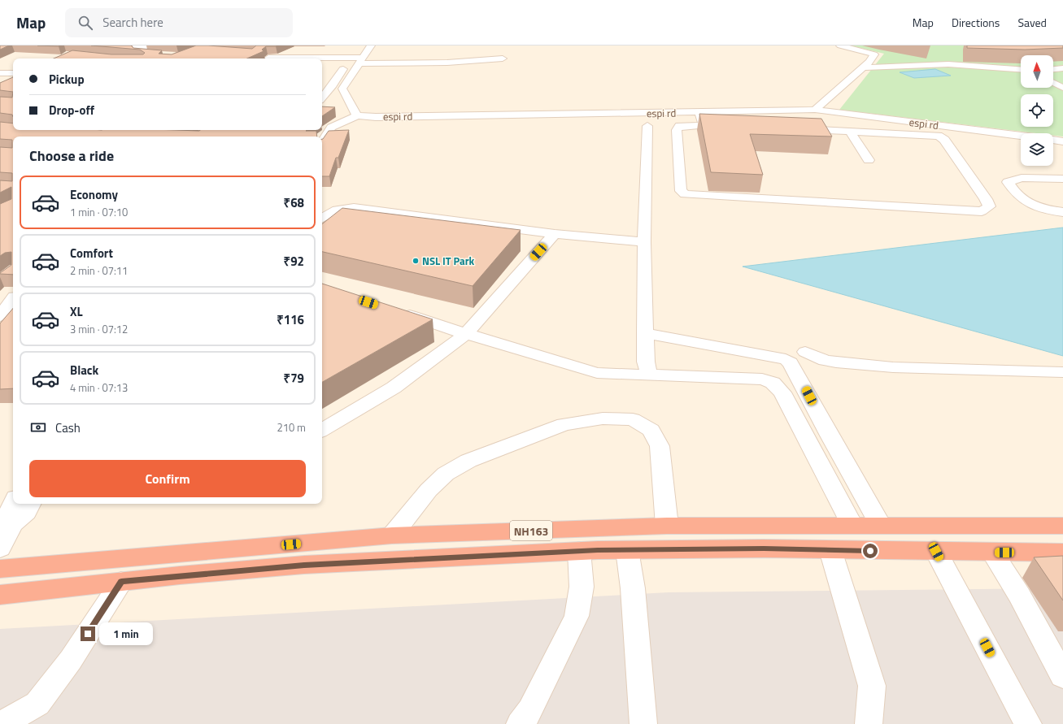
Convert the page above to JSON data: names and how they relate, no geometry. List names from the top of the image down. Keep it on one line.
{"streets":{"highway":["NH163"],"street":["espi rd"]},"places":["NSL IT Park"],"north":"top","page":{"header":"Map","search":"Search here","nav":["Map","Directions","Saved"],"banner":["Pickup","Drop-off"],"heading":"Choose a ride","list":[{"name":"Economy","note":"1 min · 07:10","value":"₹68"},{"name":"Comfort","note":"2 min · 07:11","value":"₹92"},{"name":"XL","note":"3 min · 07:12","value":"₹116"},{"name":"Black","note":"4 min · 07:13","value":"₹79"}],"pay":["Cash","210 m"],"buttons":"Confirm","bubble":"1 min"}}
